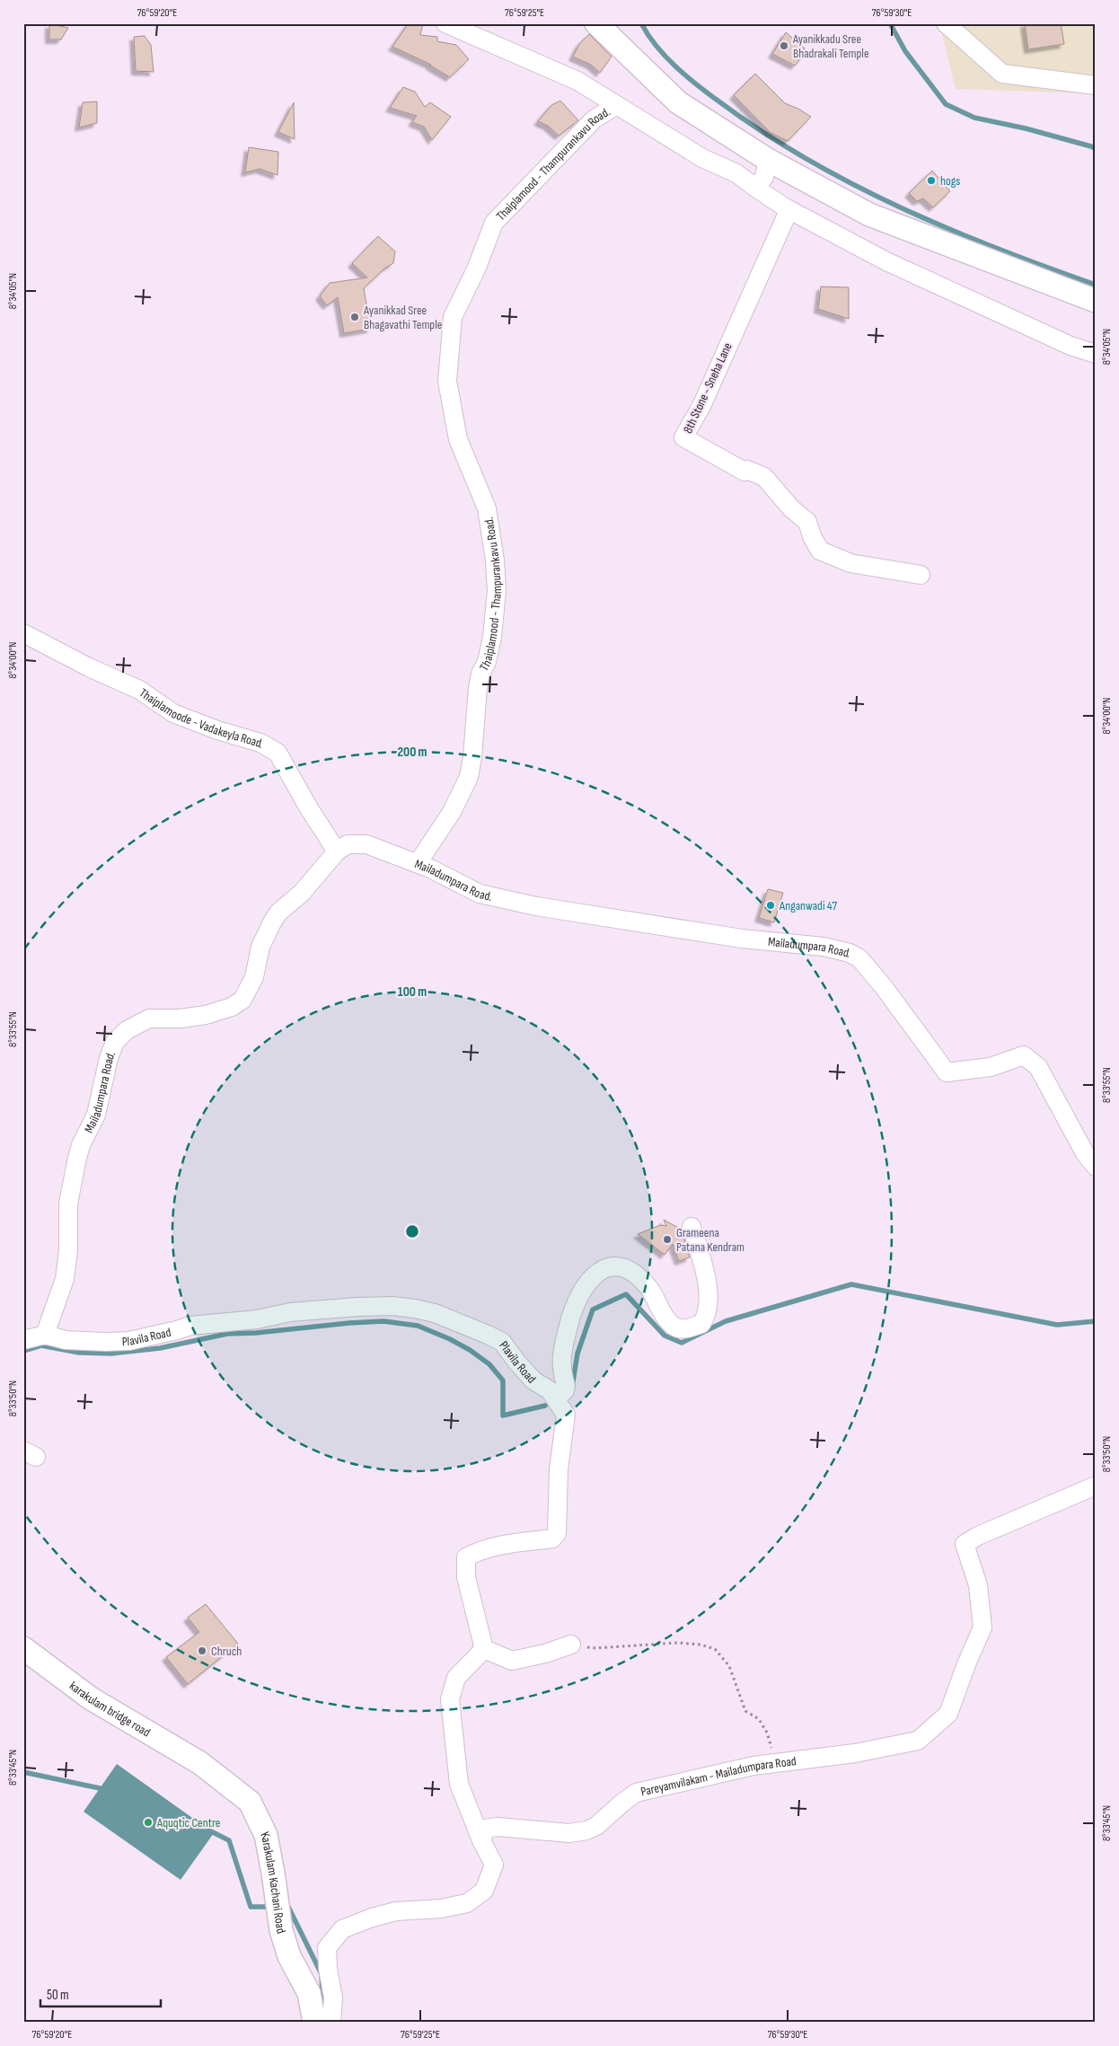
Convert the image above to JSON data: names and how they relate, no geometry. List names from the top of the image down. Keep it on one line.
{"streets":{"main road":["karakulam bridge road","Karakulam Kachani Road"],"street":["Thaiplamood - Thampurankavu Road.","8th Stone - Sneha Lane","Thaiplamoode - Vadakeyla Road.","Mailadumpara Road.","Plavila Road","Pareyamvilakam - Mailadumpara Road"]},"crossings":[["Thaiplamood - Thampurankavu Road.","Mailadumpara Road."],["Thaiplamoode - Vadakeyla Road.","Mailadumpara Road."],["Mailadumpara Road.","Plavila Road"],["karakulam bridge road","Karakulam Kachani Road"]],"places":["Ayanikkadu Sree Bhadrakali Temple","hogs","Ayanikkad Sree Bhagavathi Temple","Anganwadi 47","Grameena Patana Kendram","Chruch","Aquqtic Centre"],"scale_bar":"50 m","coordinates":["76°59'20\"E","76°59'25\"E","76°59'30\"E","8°34'05\"N","8°34'00\"N","8°33'55\"N","8°33'50\"N","8°33'45\"N"],"rings":["200 m","100 m"]}
